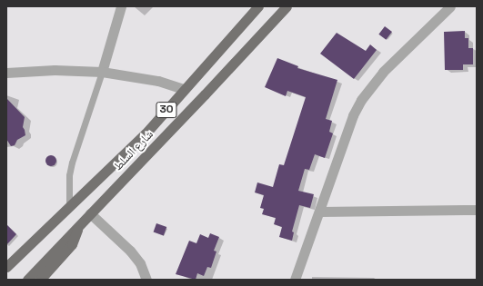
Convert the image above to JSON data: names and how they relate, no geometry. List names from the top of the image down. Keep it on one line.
{"streets":{"main road":["30","شارع السلط"]}}
